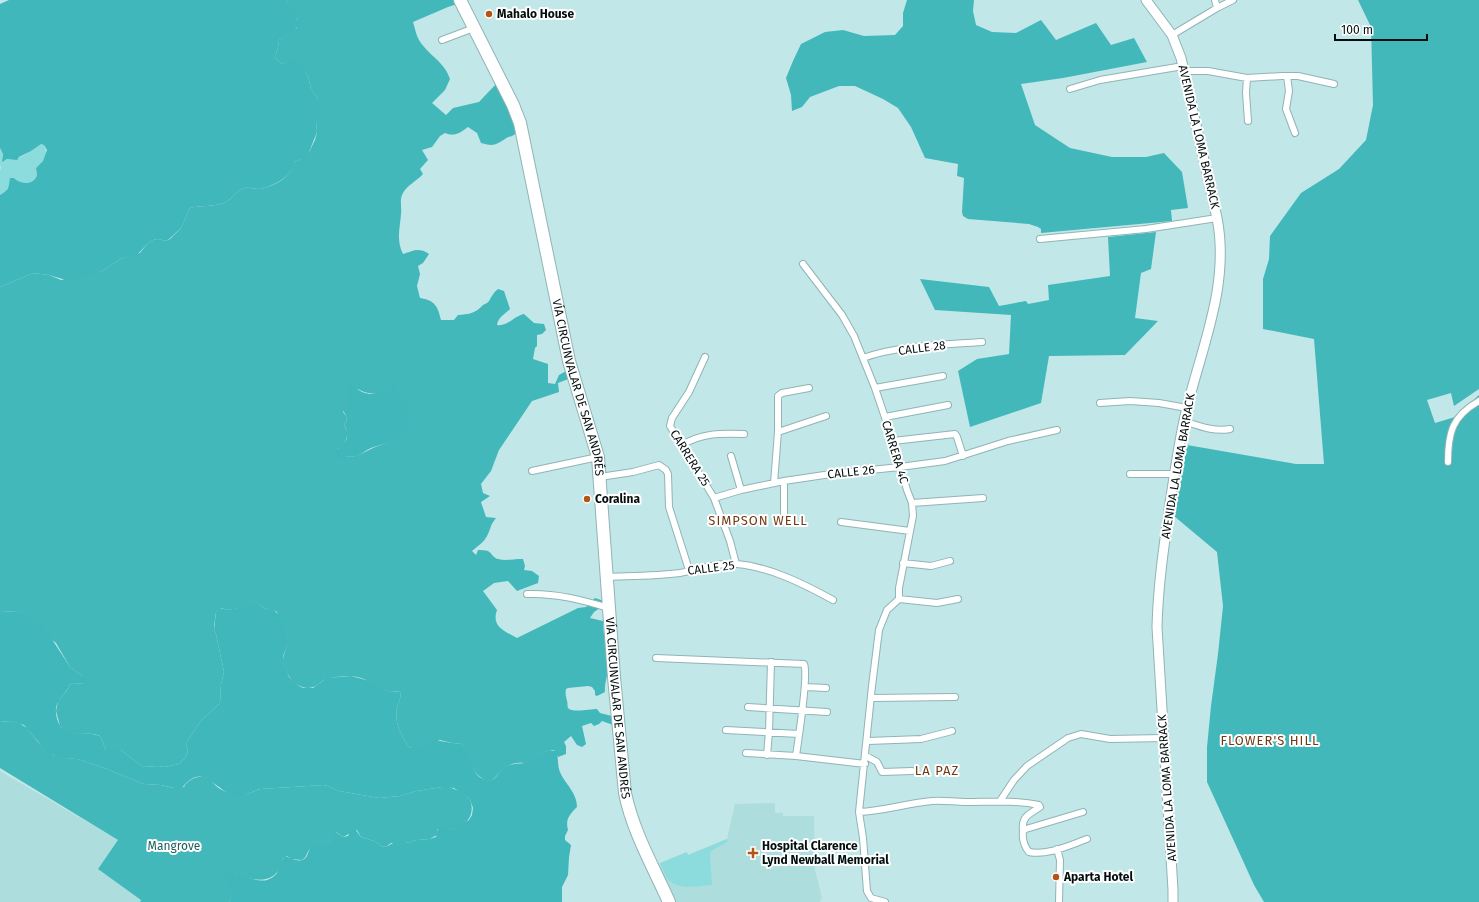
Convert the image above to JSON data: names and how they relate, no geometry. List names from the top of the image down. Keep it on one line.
{"streets":{"highway":["VÍA CIRCUNVALAR DE SAN ANDRÉS"],"main road":["AVENIDA LA LOMA BARRACK"],"street":["CALLE 28","CARRERA 4C","CARRERA 25","CALLE 26","CALLE 25"]},"crossings":[["CALLE 28","CARRERA 4C"],["VÍA CIRCUNVALAR DE SAN ANDRÉS","CALLE 25"],["CARRERA 4C","CALLE 26"],["CARRERA 25","CALLE 26"],["CARRERA 25","CALLE 25"]],"districts":["SIMPSON WELL","FLOWER'S HILL","LA PAZ"],"parks":["Mangrove"],"places":{"other":["Mahalo House","Coralina","Aparta Hotel"],"health":["Hospital Clarence Lynd Newball Memorial"]},"scale_bar":"100 m"}
